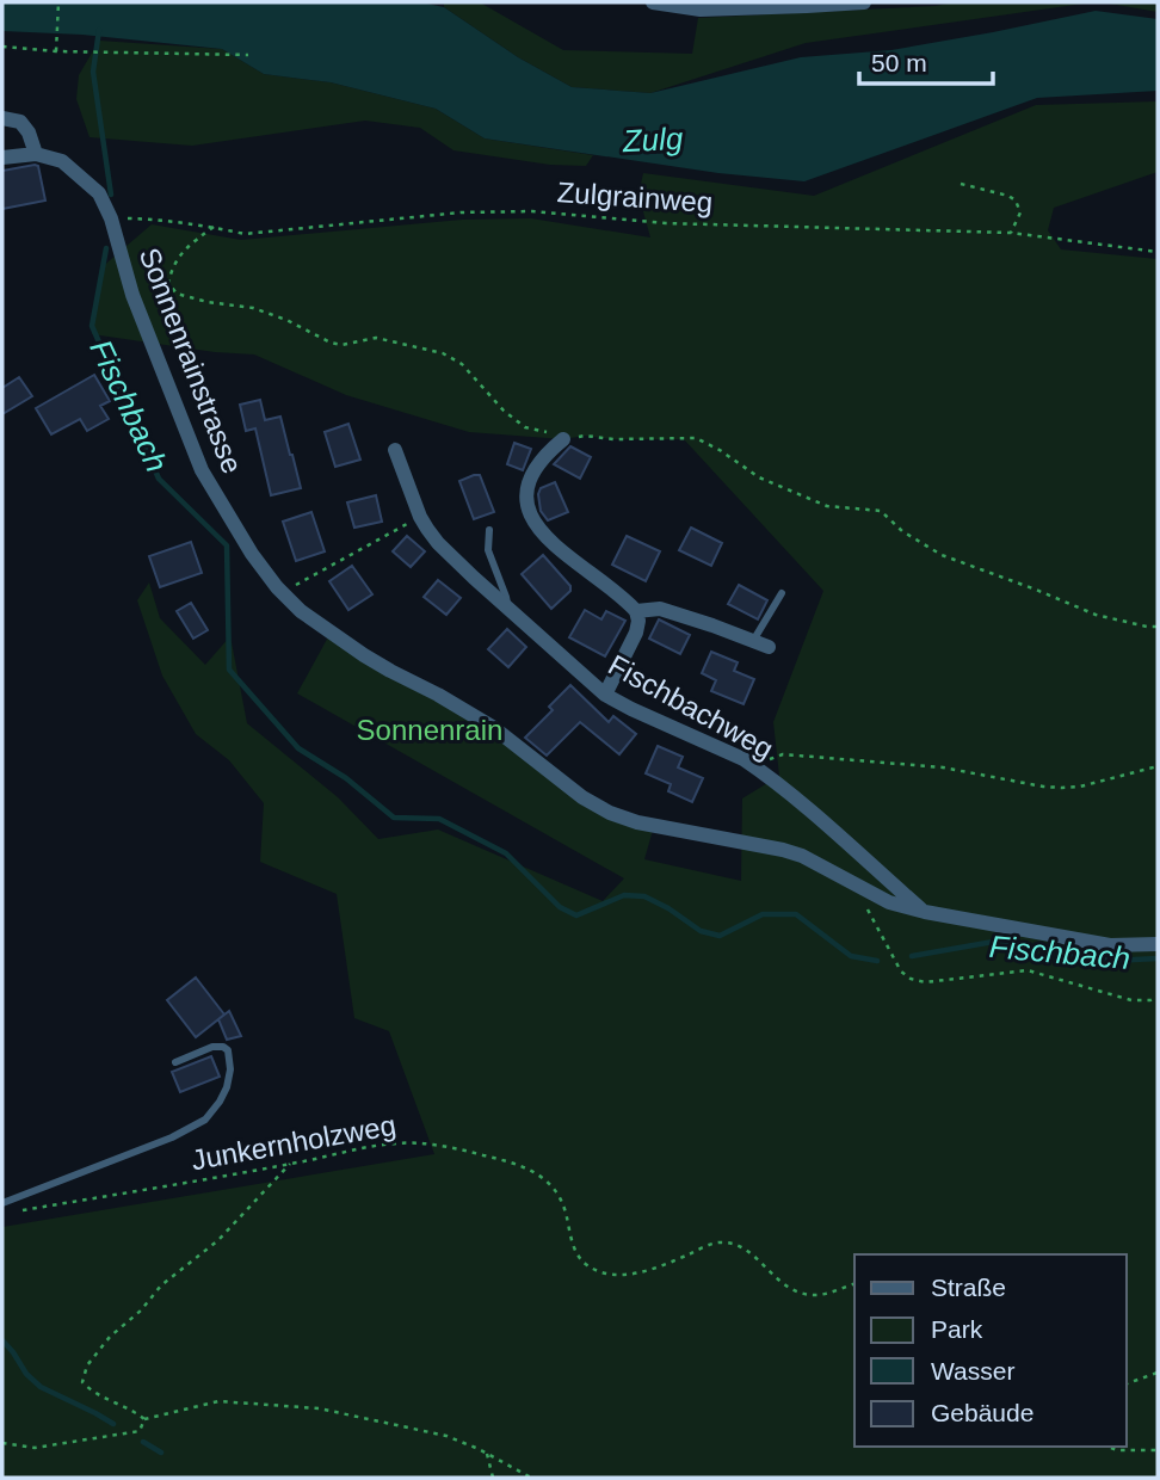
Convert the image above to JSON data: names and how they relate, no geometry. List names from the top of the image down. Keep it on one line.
{"streets":{"street":["Sonnenrainstrasse","Fischbachweg"],"path":["Zulgrainweg","Junkernholzweg"]},"crossings":[["Zulgrainweg","Sonnenrainstrasse"],["Sonnenrainstrasse","Fischbachweg"]],"water":["Zulg","Fischbach"],"parks":["Sonnenrain"],"legend":["Straße","Park","Wasser","Gebäude"],"scale_bar":"50 m"}
